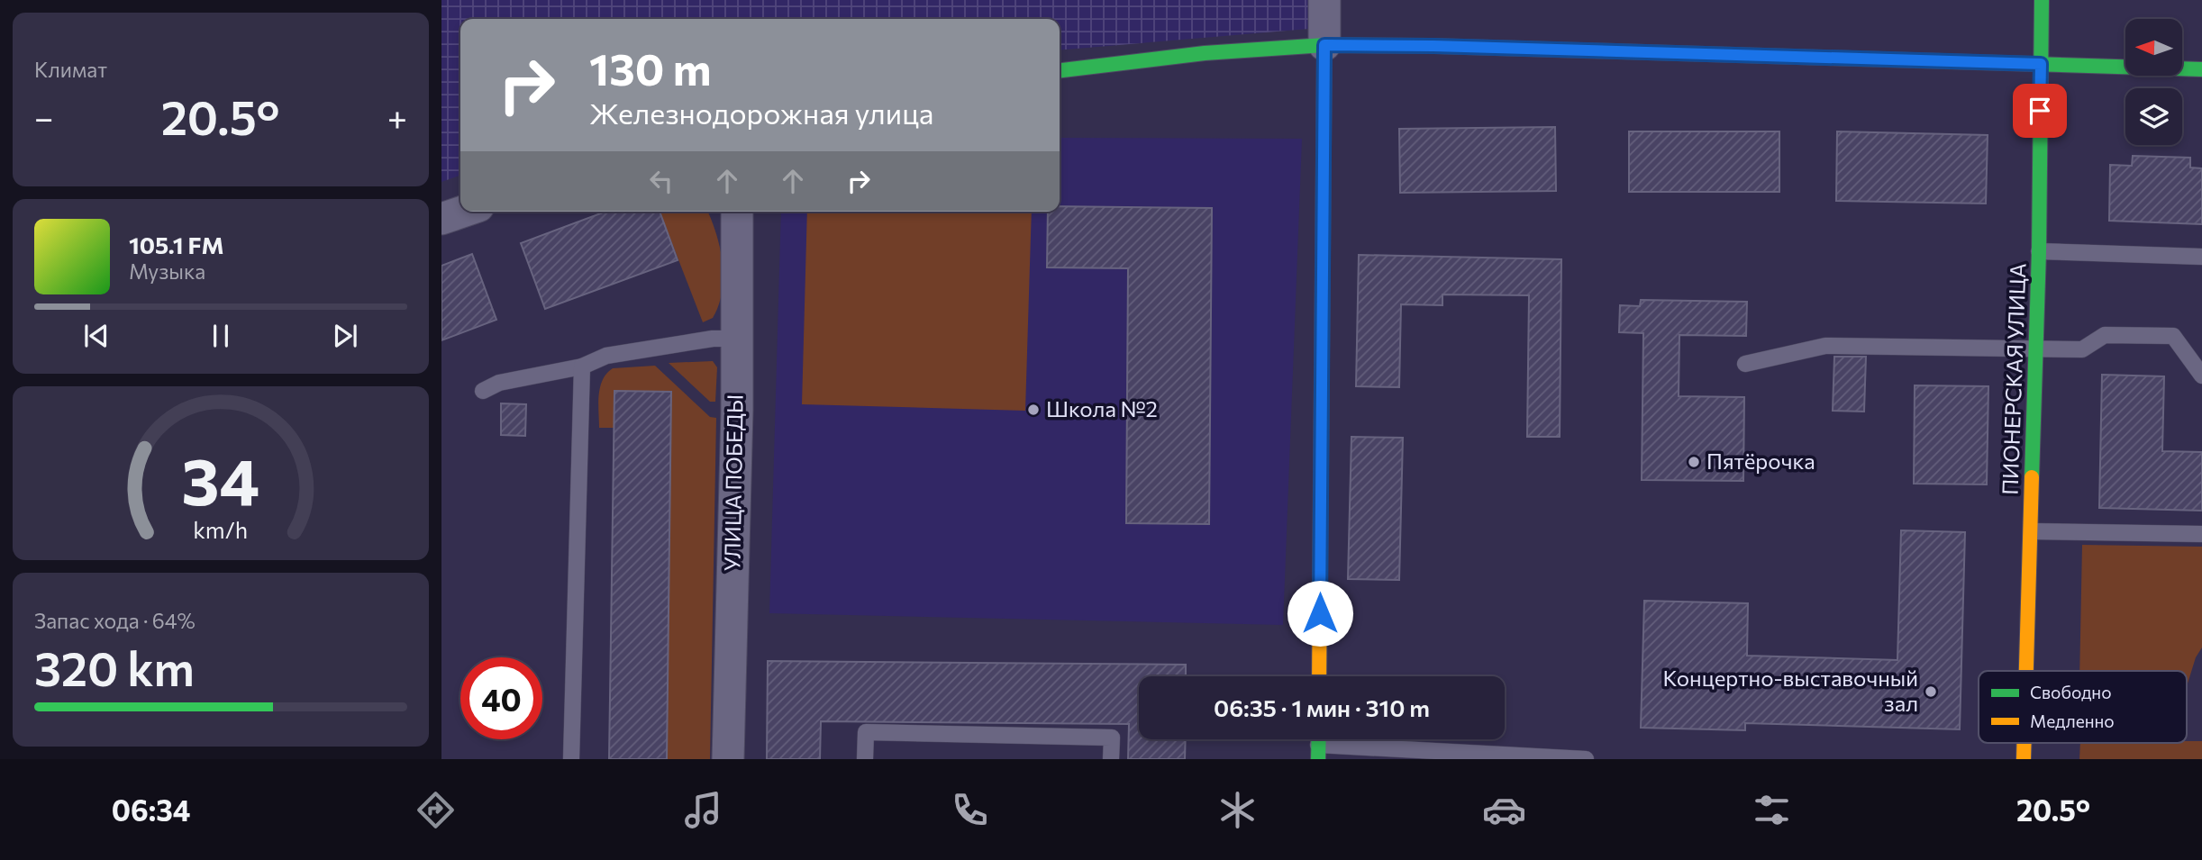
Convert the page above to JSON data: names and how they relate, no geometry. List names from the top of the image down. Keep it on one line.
{"streets":{"street":["ПИОНЕРСКАЯ УЛИЦА","УЛИЦА ПОБЕДЫ"]},"places":["Школа №2","Пятёрочка","Концертно-выставочный зал"],"legend":["Свободно","Медленно"],"north":"left","page":{"tile":["Климат",["Запас хода · 64%","320 km"]],"turn":["130 m","Железнодорожная улица"],"heat":["−","20.5°","+"],"song":["105.1 FM","Музыка"],"limit":"40","trip":"06:35 · 1 мин · 310 m","tabs":["06:34","20.5°"],"gauge":["34","km/h"]}}
